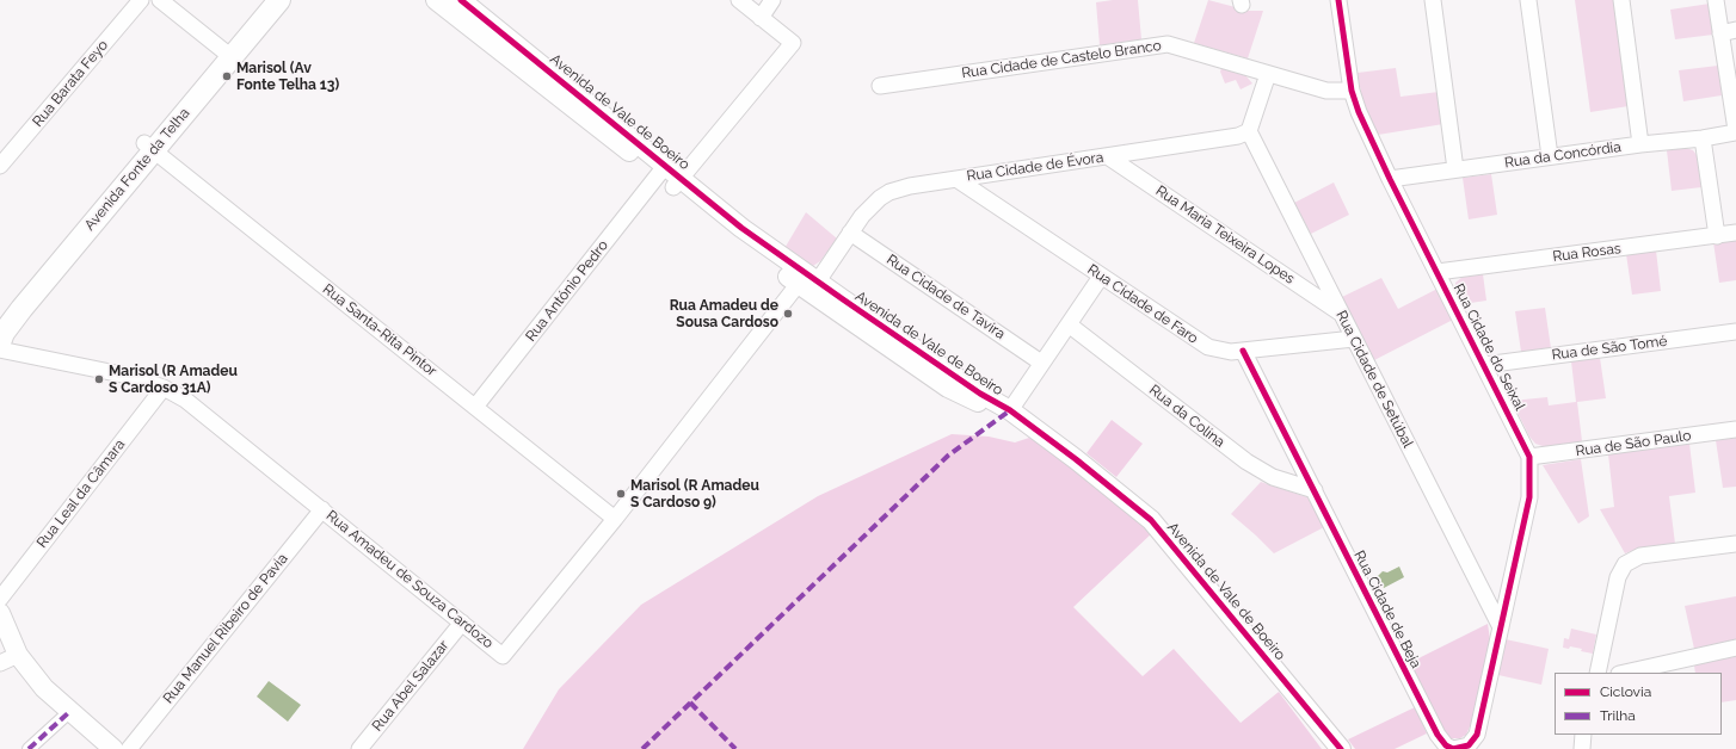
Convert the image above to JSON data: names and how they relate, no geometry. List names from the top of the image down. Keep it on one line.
{"streets":{"main road":["Avenida Fonte da Telha"],"street":["Rua Cidade de Castelo Branco","Rua Barata Feyo","Avenida de Vale de Boeiro","Rua da Concórdia","Rua Cidade de Évora","Rua Maria Teixeira Lopes","Rua Rosas","Rua António Pedro","Rua Cidade de Tavira","Rua Cidade de Faro","Rua Santa-Rita Pintor","Rua Cidade do Seixal","Rua de São Tomé","Rua Cidade de Setúbal","Rua da Colina","Rua de São Paulo","Rua Leal da Câmara","Rua Amadeu de Souza Cardozo","Rua Cidade de Beja","Rua Manuel Ribeiro de Pavia","Rua Abel Salazar"]},"crossings":[["Rua Cidade de Castelo Branco","Rua Cidade do Seixal"],["Avenida de Vale de Boeiro","Rua Cidade de Évora"],["Avenida de Vale de Boeiro","Rua António Pedro"],["Avenida de Vale de Boeiro","Rua Amadeu de Souza Cardozo"],["Rua da Concórdia","Rua Cidade do Seixal"],["Rua Cidade de Évora","Rua Maria Teixeira Lopes"],["Rua Cidade de Évora","Rua Cidade de Tavira"],["Rua Cidade de Évora","Rua Cidade de Faro"],["Rua Cidade de Évora","Rua Cidade de Setúbal"],["Rua Cidade de Évora","Rua Amadeu de Souza Cardozo"],["Avenida Fonte da Telha","Rua Santa-Rita Pintor"],["Rua Maria Teixeira Lopes","Rua Cidade de Setúbal"],["Rua Rosas","Rua Cidade do Seixal"],["Rua António Pedro","Rua Santa-Rita Pintor"],["Rua Cidade de Faro","Rua Cidade de Setúbal"],["Rua Cidade de Faro","Rua Cidade de Beja"],["Rua Santa-Rita Pintor","Rua Amadeu de Souza Cardozo"],["Rua Cidade do Seixal","Rua de São Tomé"],["Rua Cidade do Seixal","Rua Cidade de Setúbal"],["Rua Cidade do Seixal","Rua de São Paulo"],["Rua Cidade do Seixal","Rua Cidade de Beja"],["Rua Cidade de Setúbal","Rua Cidade de Beja"],["Rua da Colina","Rua Cidade de Beja"],["Rua Leal da Câmara","Rua Amadeu de Souza Cardozo"],["Rua Amadeu de Souza Cardozo","Rua Manuel Ribeiro de Pavia"],["Rua Amadeu de Souza Cardozo","Rua Abel Salazar"]],"places":["Marisol (Av Fonte Telha 13)","Rua Amadeu de Sousa Cardoso","Marisol (R Amadeu S Cardoso 31A)","Marisol (R Amadeu S Cardoso 9)"],"legend":["Ciclovia","Trilha"]}
